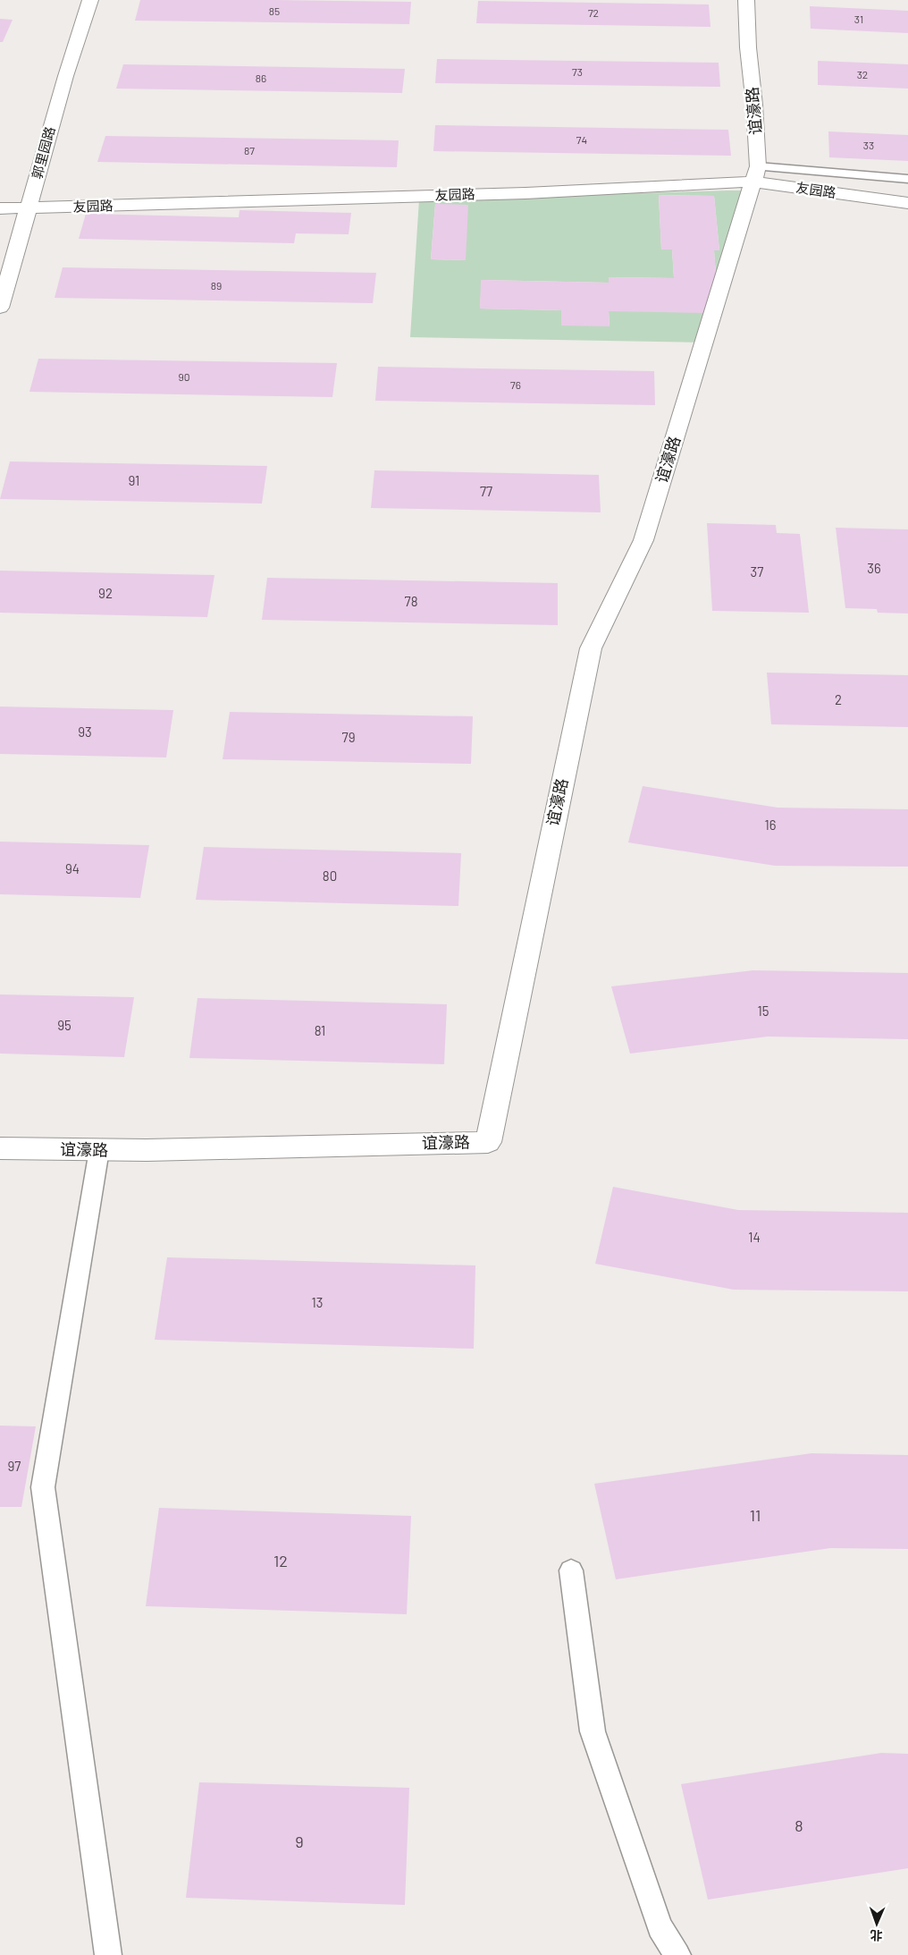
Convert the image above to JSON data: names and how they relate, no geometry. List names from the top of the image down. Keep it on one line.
{"streets":{"street":["谊濠路","郭里园路","友园路"]},"crossings":[["谊濠路","友园路"],["郭里园路","友园路"]],"house_numbers":["85","72","31","73","32","86","74","33","87","89","90","76","91","77","36","37","92","78","2","93","79","16","94","80","15","95","81","14","13","97","11","12","8","9"],"north":"bottom"}
